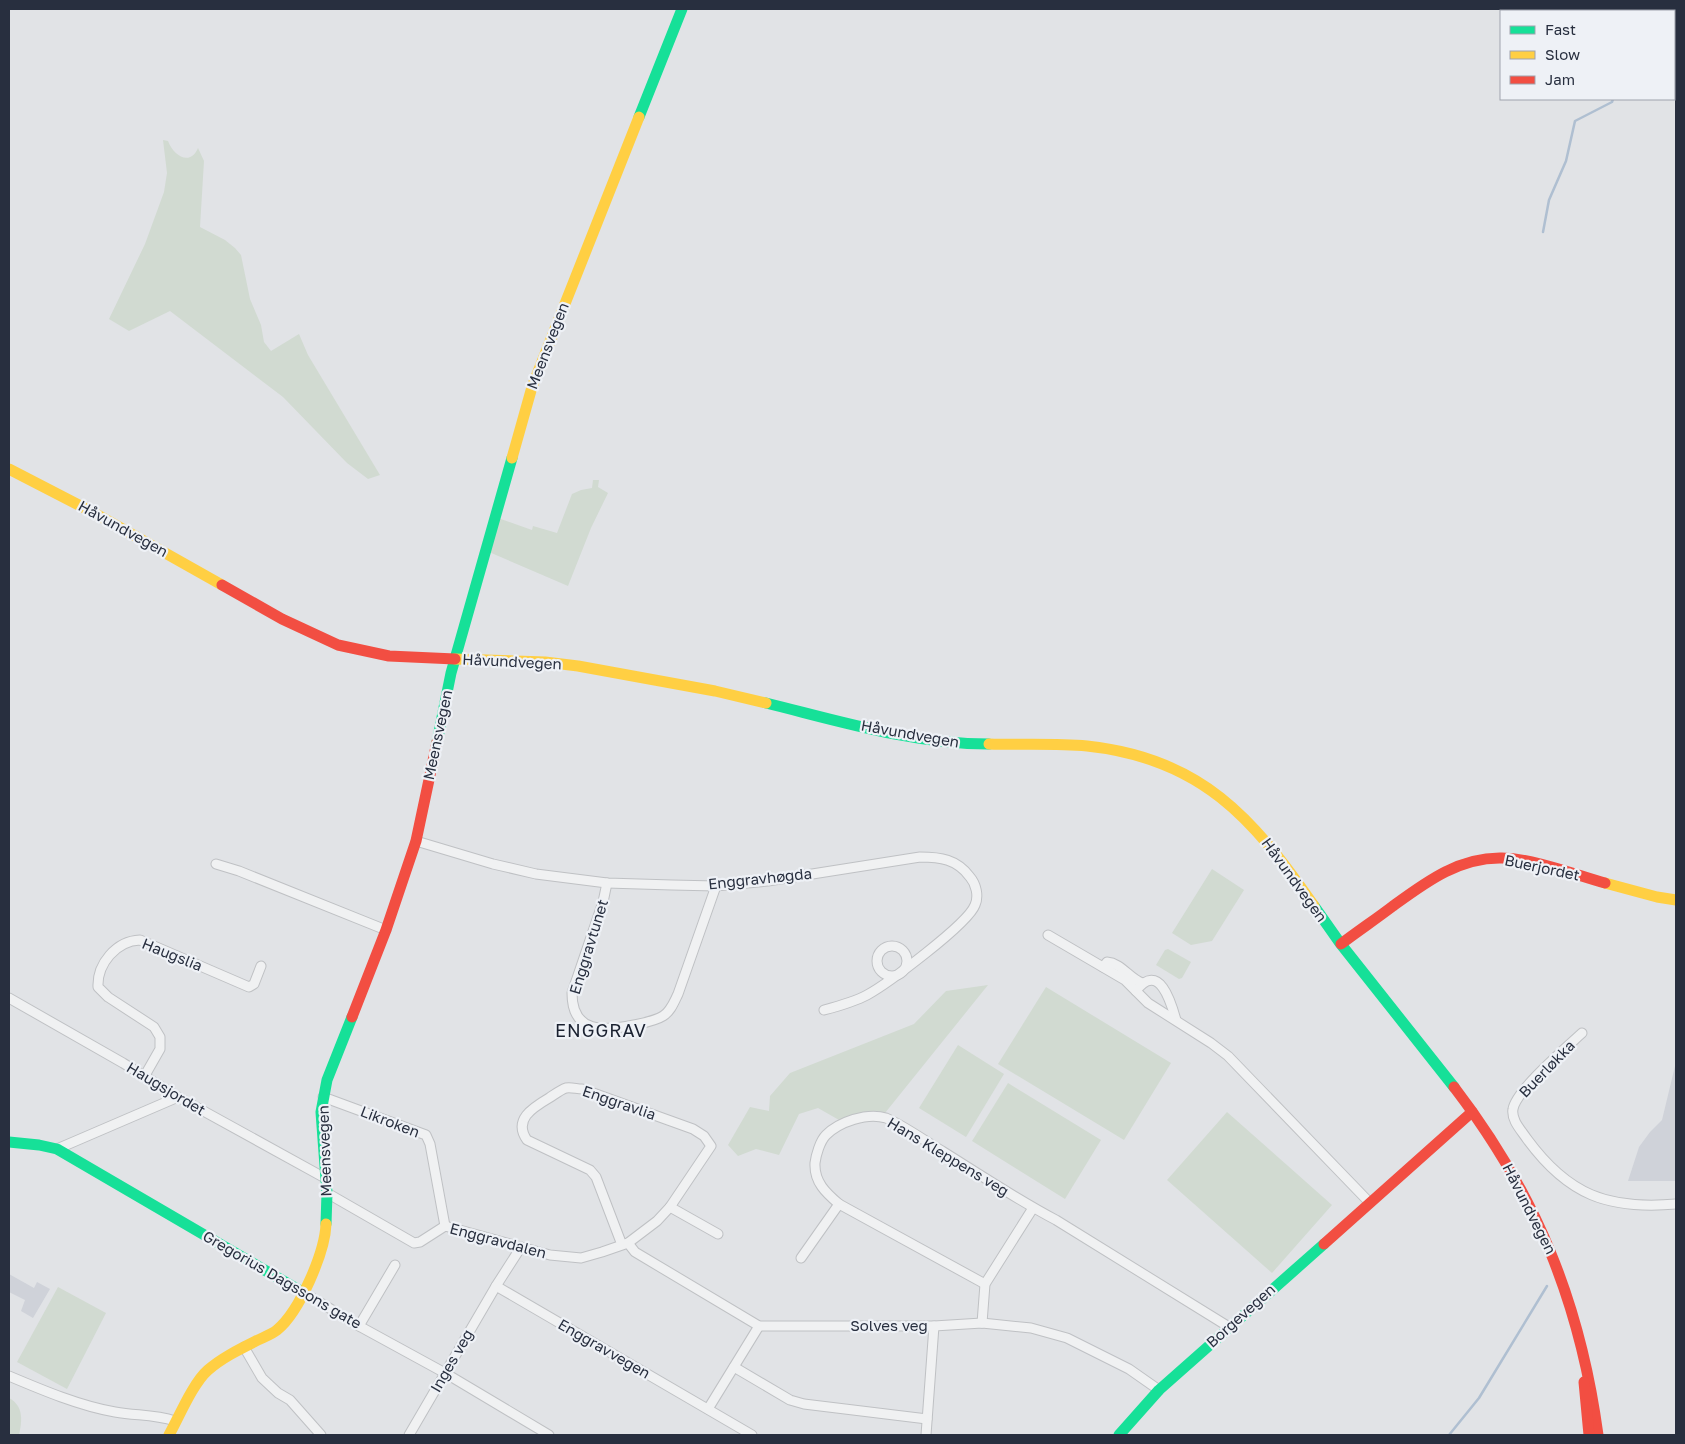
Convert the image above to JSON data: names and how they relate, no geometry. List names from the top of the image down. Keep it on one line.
{"streets":{"main road":["Meensvegen","Håvundvegen","Buerjordet","Gregorius Dagssons gate","Borgevegen"],"street":["Enggravhøgda","Enggravtunet","Haugslia","Buerløkka","Haugsjordet","Enggravlia","Likroken","Hans Kleppens veg","Enggravdalen","Solves veg","Enggravvegen","Inges veg"]},"crossings":[["Meensvegen","Håvundvegen"],["Meensvegen","Enggravhøgda"],["Meensvegen","Haugsjordet"],["Meensvegen","Likroken"],["Meensvegen","Enggravdalen"],["Meensvegen","Gregorius Dagssons gate"],["Håvundvegen","Buerjordet"],["Håvundvegen","Borgevegen"],["Enggravhøgda","Enggravtunet"],["Haugslia","Haugsjordet"],["Enggravlia","Enggravdalen"],["Likroken","Enggravdalen"],["Hans Kleppens veg","Borgevegen"],["Gregorius Dagssons gate","Inges veg"],["Borgevegen","Solves veg"],["Enggravvegen","Inges veg"]],"districts":["ENGGRAV"],"legend":["Fast","Slow","Jam"]}
